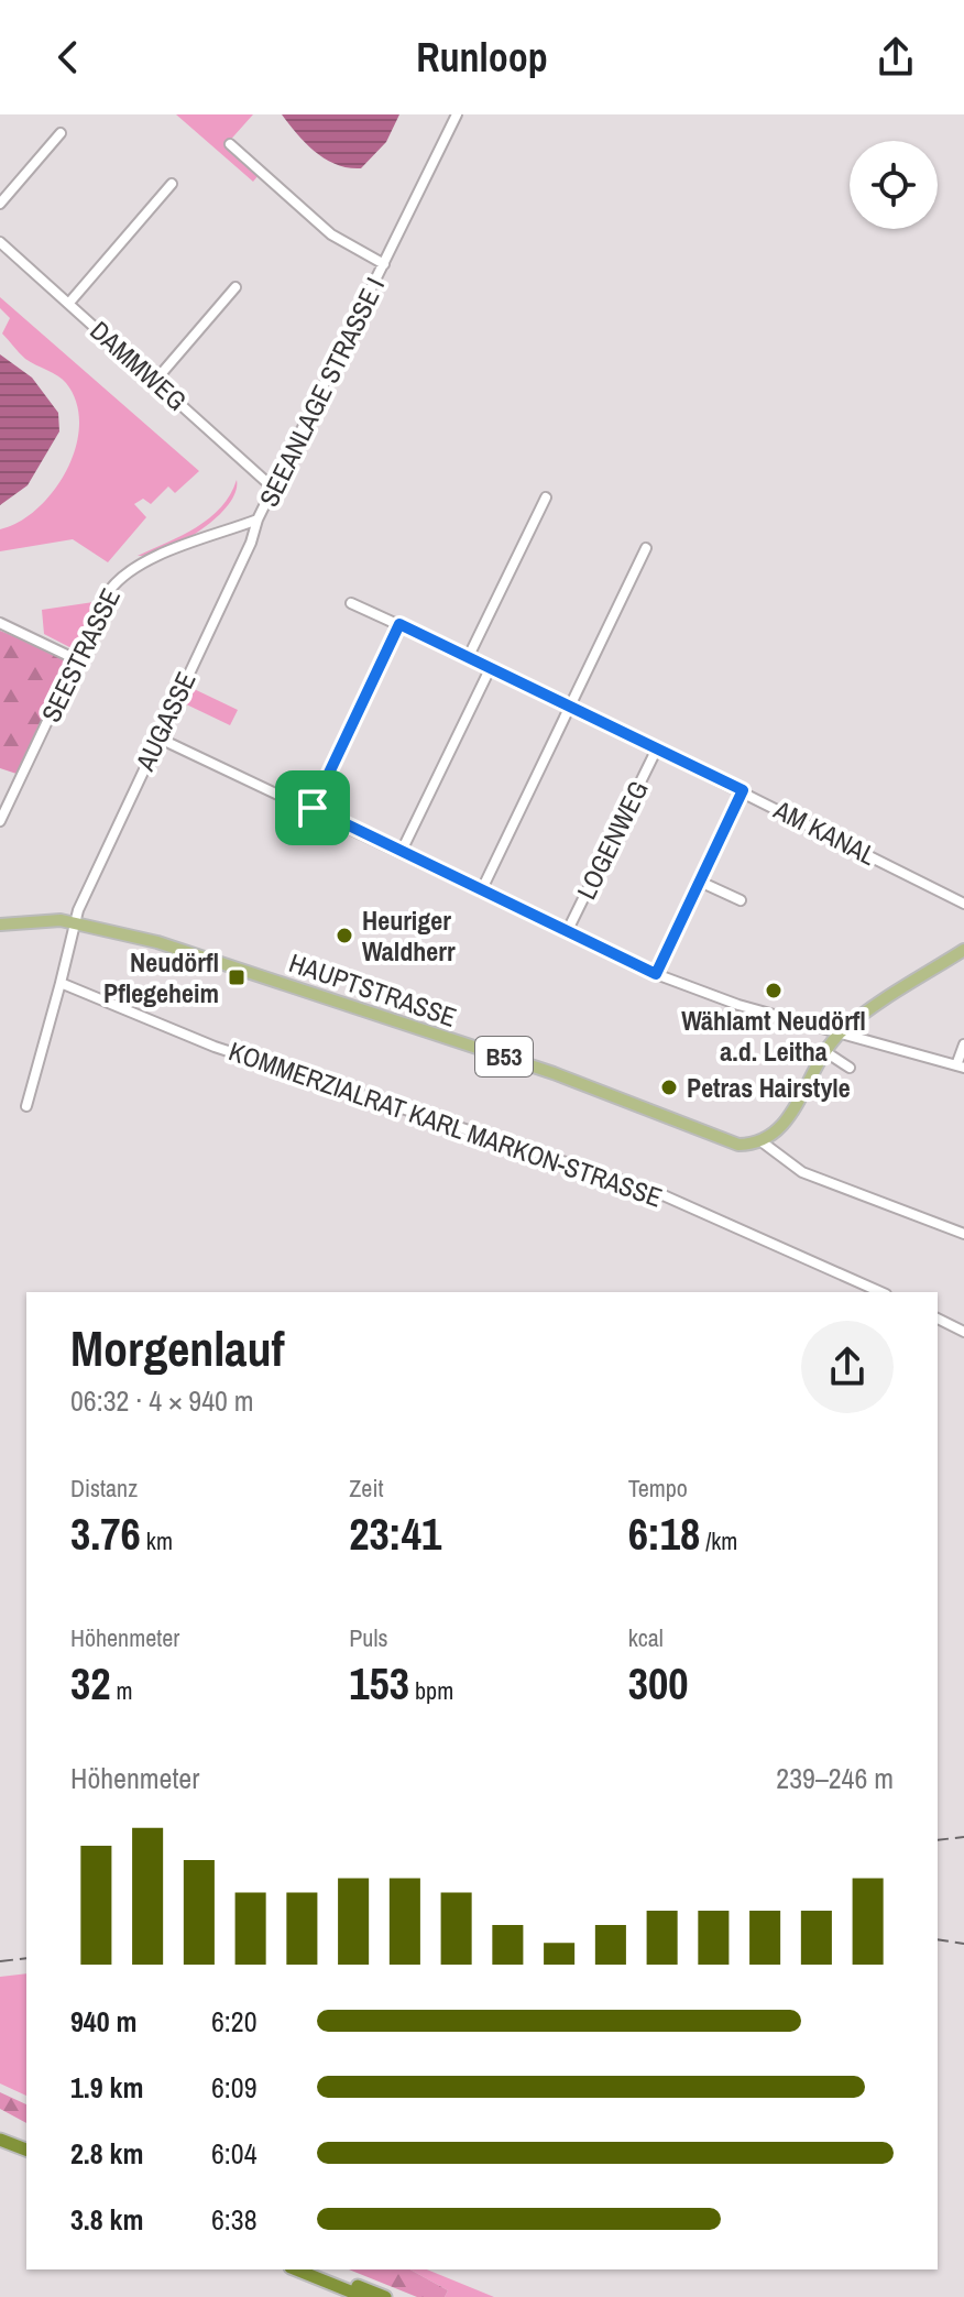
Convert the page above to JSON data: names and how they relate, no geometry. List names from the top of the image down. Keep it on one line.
{"streets":{"main road":["HAUPTSTRASSE","B53"],"street":["DAMMWEG","SEEANLAGE STRASSE I","SEESTRASSE","AUGASSE","AM KANAL","LOGENWEG","KOMMERZIALRAT KARL MARKON-STRASSE"]},"crossings":[["DAMMWEG","SEEANLAGE STRASSE I"],["SEEANLAGE STRASSE I","SEESTRASSE"],["SEEANLAGE STRASSE I","AUGASSE"],["SEESTRASSE","AUGASSE"],["AUGASSE","HAUPTSTRASSE"],["AM KANAL","LOGENWEG"]],"places":{"other":["Heuriger Waldherr","Wählamt Neudörfl a.d. Leitha","Petras Hairstyle"],"transit":["Neudörfl Pflegeheim"]},"page":{"header":"Runloop","heading":["Morgenlauf","06:32 · 4 × 940 m"],"stats":[["Distanz","3.76 km"],["Zeit","23:41"],["Tempo","6:18 /km"],["Höhenmeter","32 m"],["Puls","153 bpm"],["kcal","300"]],"chart":["Höhenmeter","239–246 m"],"list":[{"name":"940 m","note":"6:20"},{"name":"1.9 km","note":"6:09"},{"name":"2.8 km","note":"6:04"},{"name":"3.8 km","note":"6:38"}]}}
